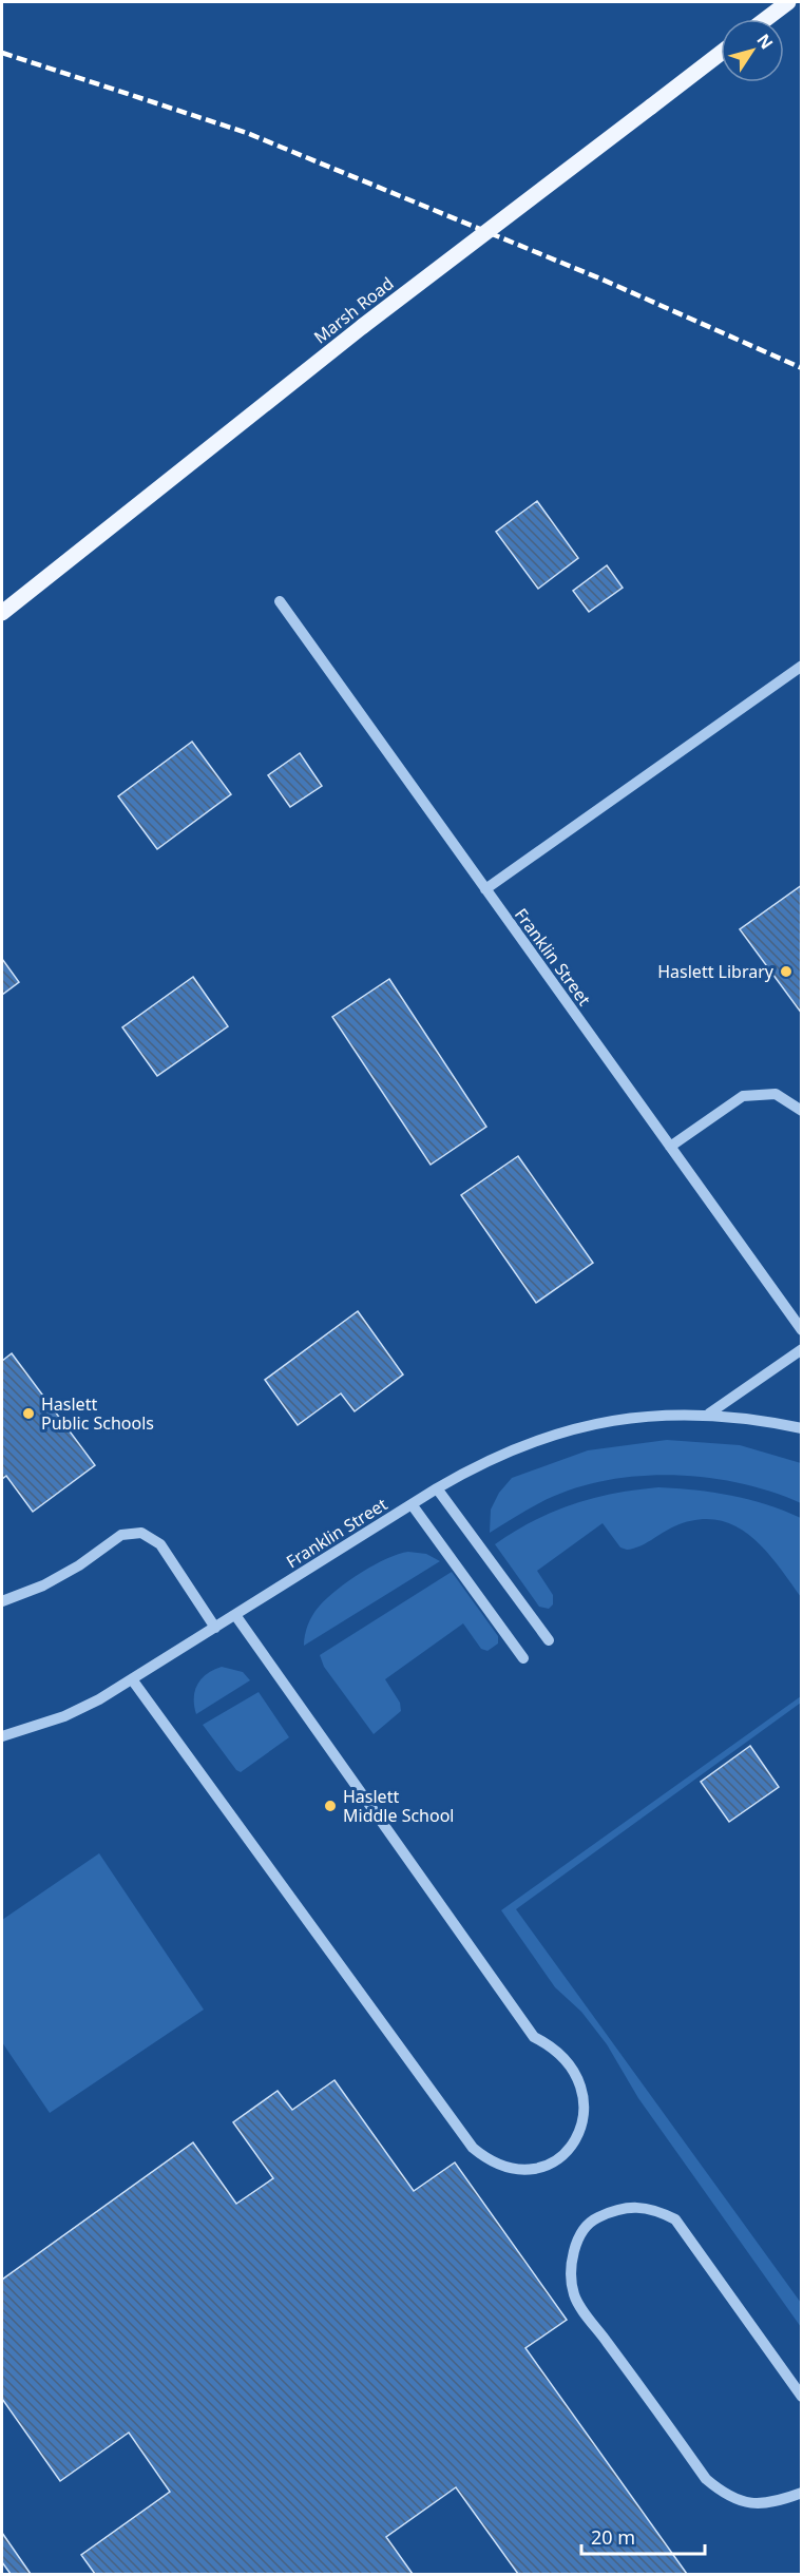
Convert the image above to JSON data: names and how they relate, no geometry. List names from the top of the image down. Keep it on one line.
{"streets":{"main road":["Marsh Road"],"street":["Franklin Street"]},"places":["Haslett Library","Haslett Public Schools","Haslett Middle School"],"scale_bar":"20 m","north":"top right"}
